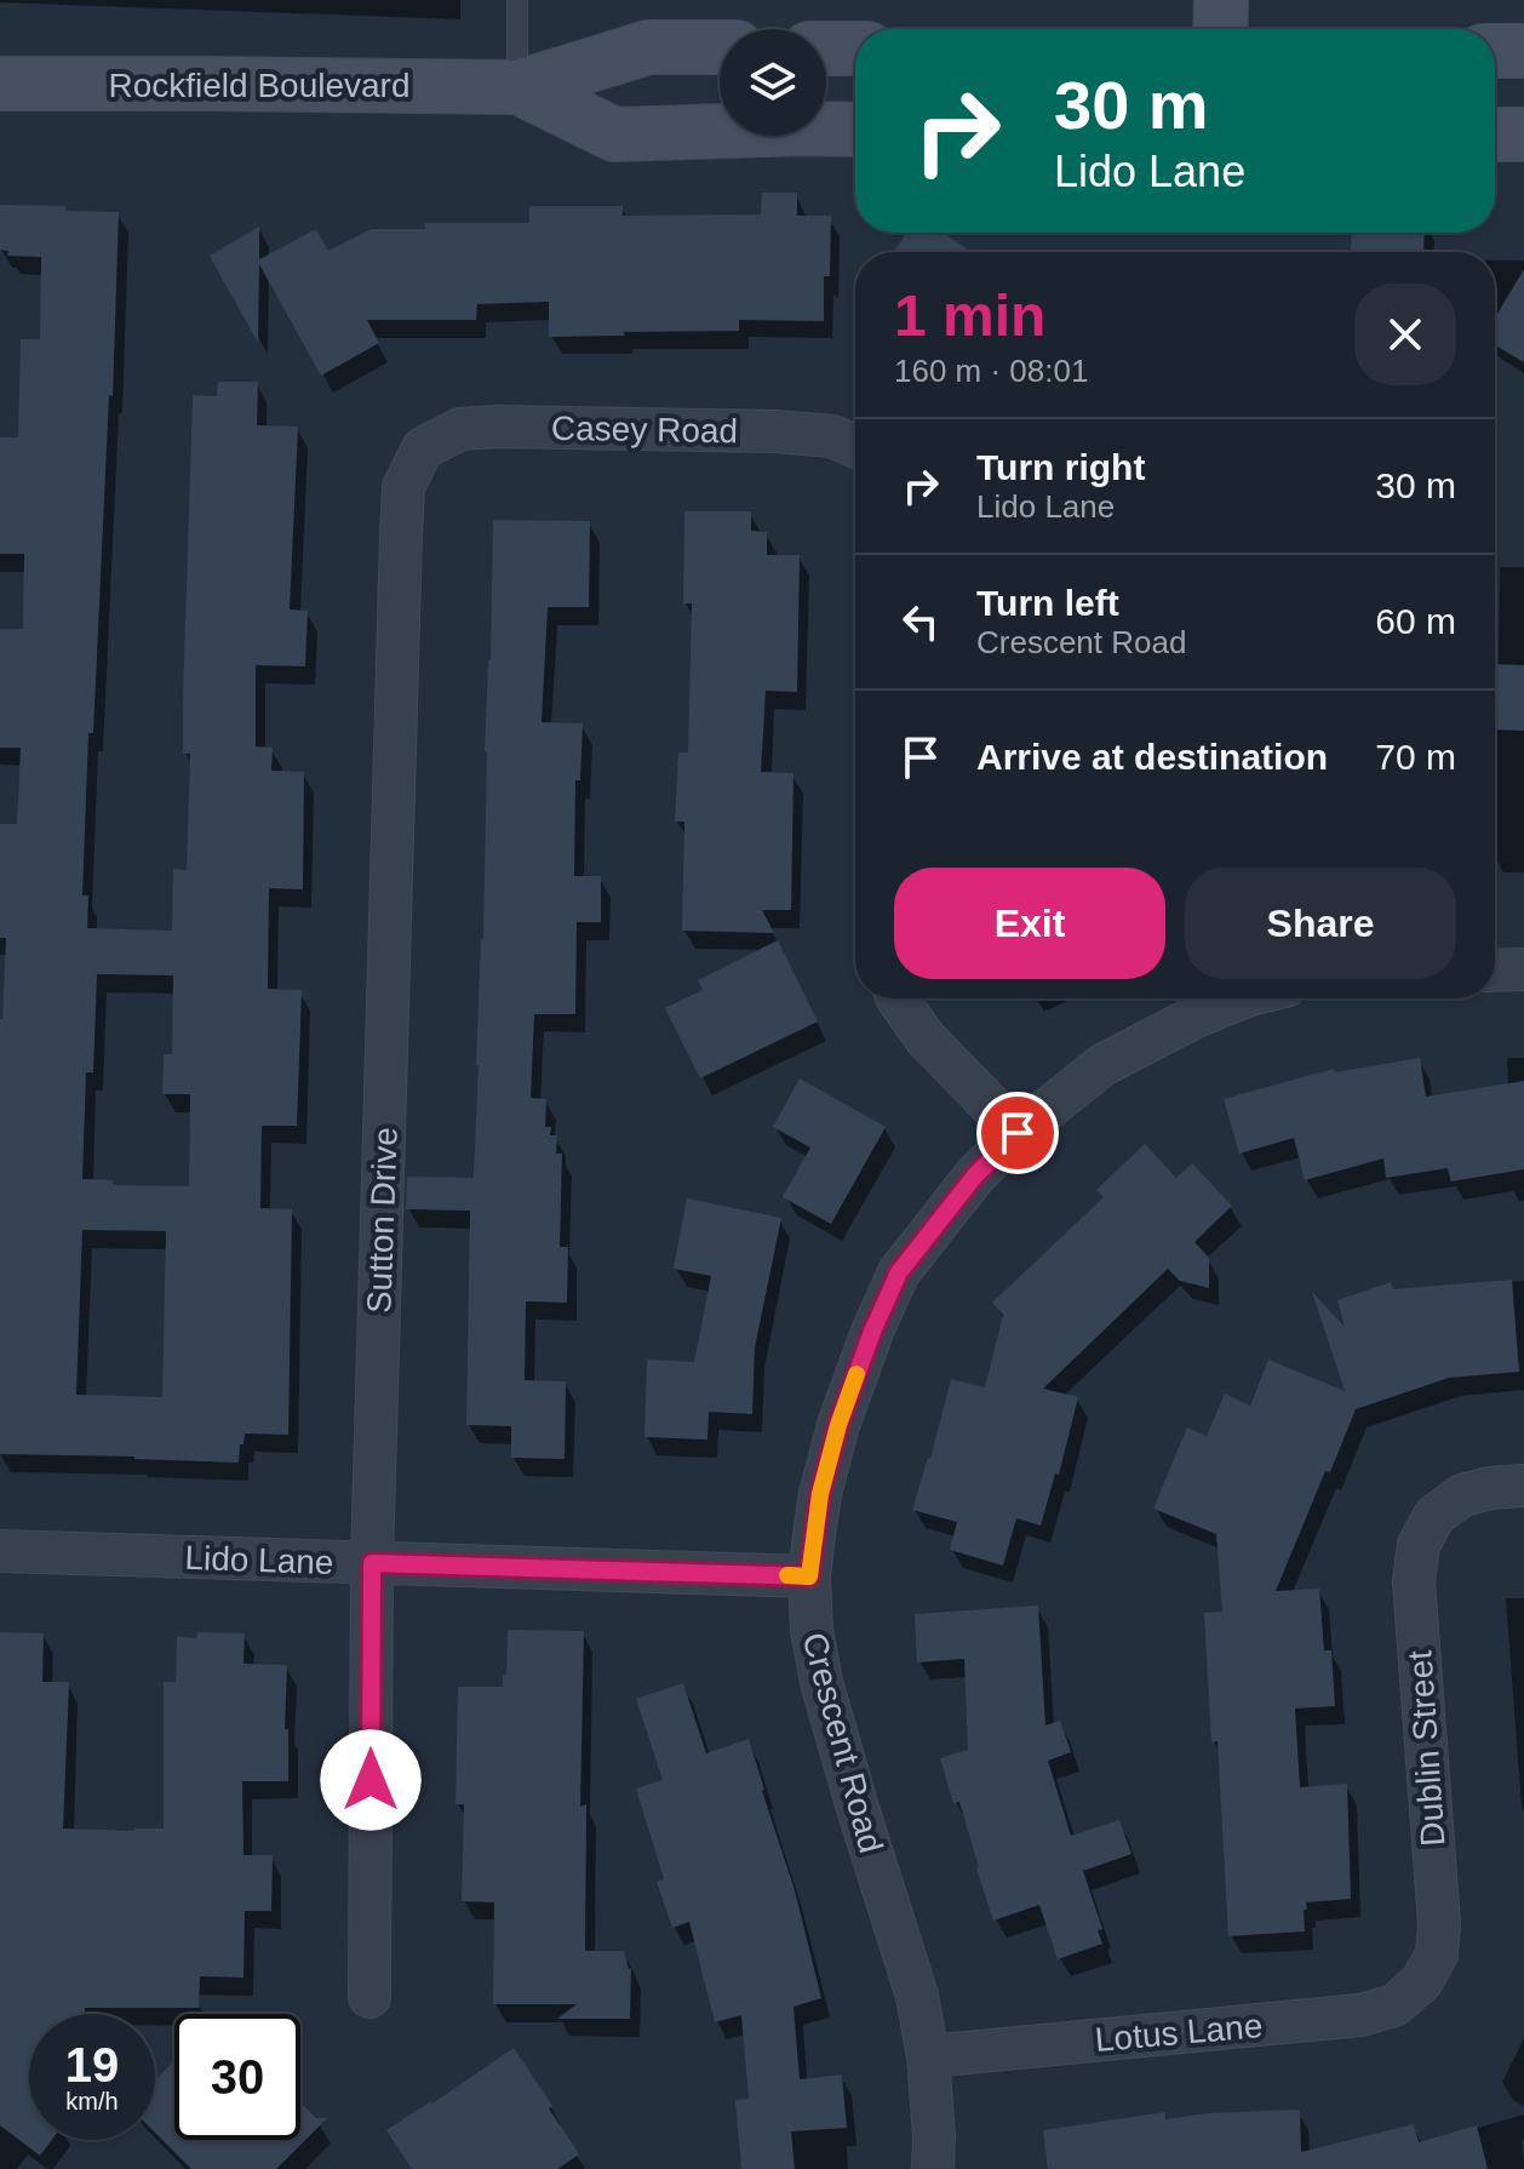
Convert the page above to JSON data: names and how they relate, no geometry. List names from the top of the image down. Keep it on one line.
{"streets":{"main road":["Rockfield Boulevard"],"street":["Casey Road","Sutton Drive","Lido Lane","Crescent Road","Dublin Street","Lotus Lane"]},"crossings":[["Casey Road","Sutton Drive"],["Sutton Drive","Lido Lane"],["Lido Lane","Crescent Road"],["Crescent Road","Lotus Lane"],["Dublin Street","Lotus Lane"]],"page":{"turn":["30 m","Lido Lane"],"heading":["1 min","160 m · 08:01"],"list":[{"name":"Turn right","note":"Lido Lane","value":"30 m"},{"name":"Turn left","note":"Crescent Road","value":"60 m"},{"name":"Arrive at destination","value":"70 m"}],"buttons":["Exit","Share"],"speed":"19 km/h","limit":"30"}}
